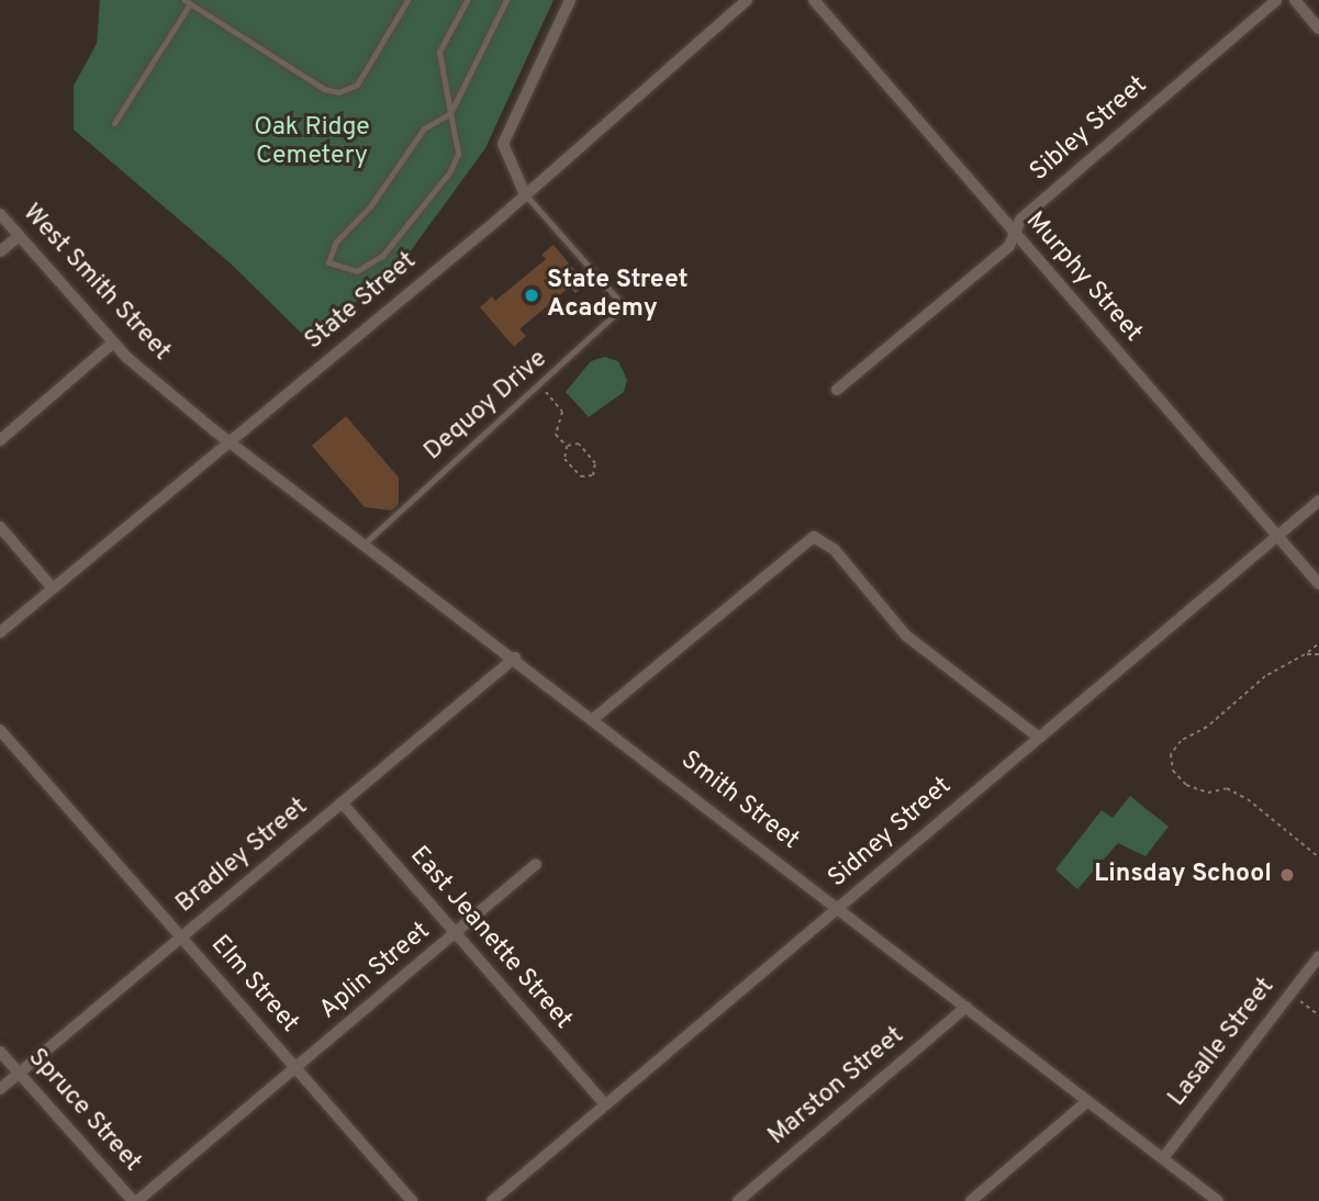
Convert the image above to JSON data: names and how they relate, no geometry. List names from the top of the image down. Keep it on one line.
{"streets":{"street":["Sibley Street","Murphy Street","West Smith Street","State Street","Smith Street","Sidney Street","Bradley Street","East Jeanette Street","Aplin Street","Elm Street","Lasalle Street","Marston Street","Spruce Street"],"lane":["Dequoy Drive"]},"crossings":[["Sibley Street","Murphy Street"],["Murphy Street","Sidney Street"],["West Smith Street","State Street"],["West Smith Street","Smith Street"],["State Street","Dequoy Drive"],["State Street","Smith Street"],["Dequoy Drive","Smith Street"],["Smith Street","Sidney Street"],["Smith Street","Bradley Street"],["Smith Street","Lasalle Street"],["Smith Street","Marston Street"],["Sidney Street","East Jeanette Street"],["Bradley Street","East Jeanette Street"],["Bradley Street","Elm Street"],["Bradley Street","Spruce Street"],["East Jeanette Street","Aplin Street"],["Aplin Street","Elm Street"],["Aplin Street","Spruce Street"]],"parks":["Oak Ridge Cemetery"],"places":["State Street Academy","Linsday School"]}
